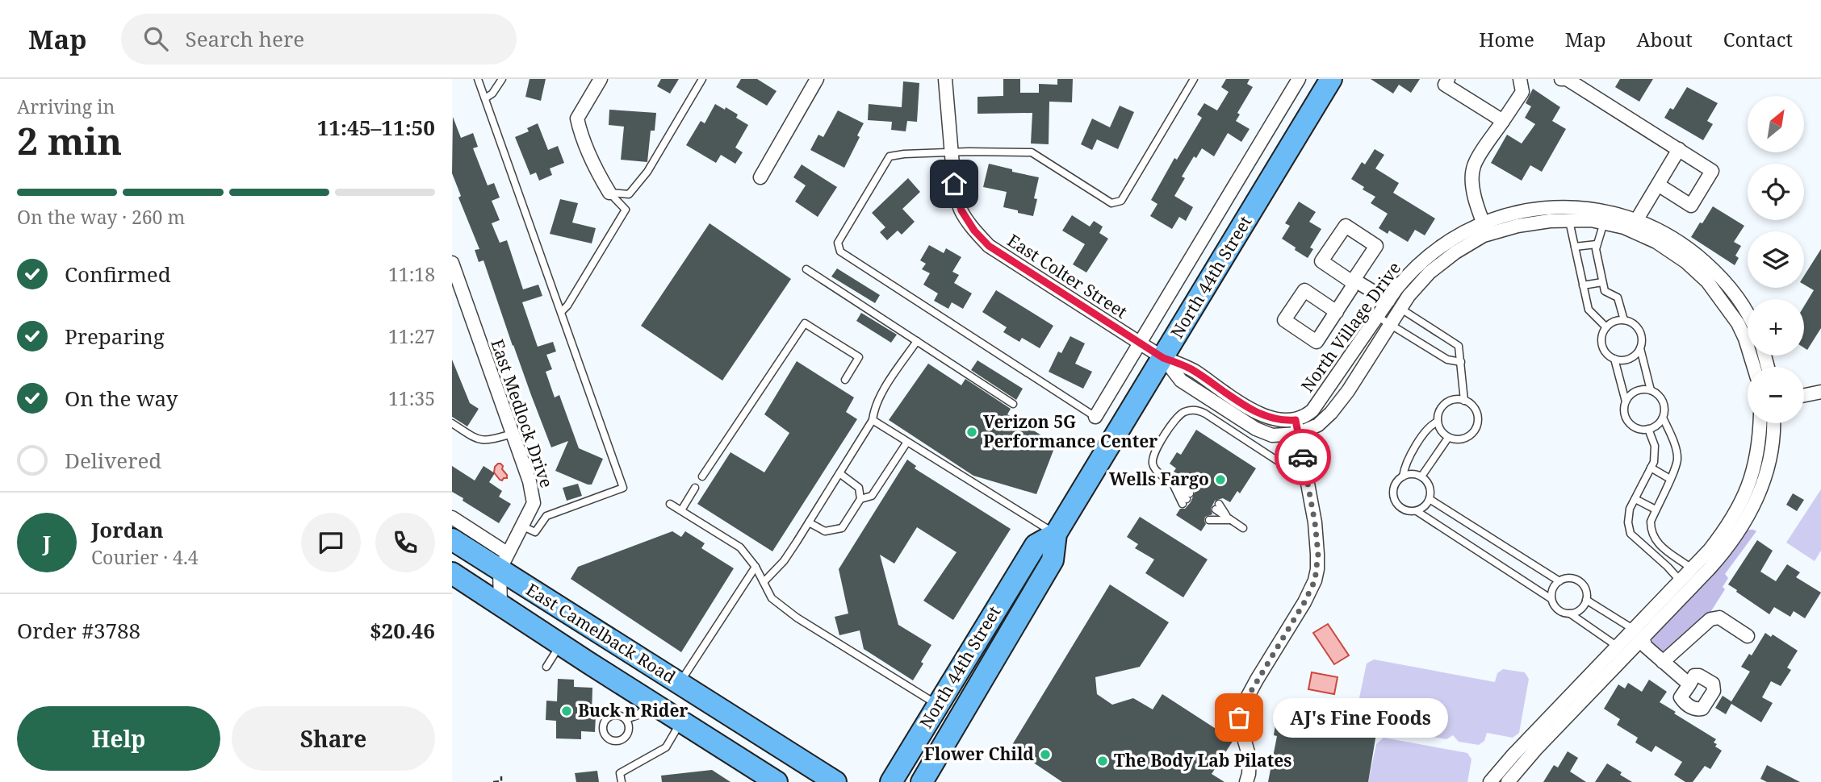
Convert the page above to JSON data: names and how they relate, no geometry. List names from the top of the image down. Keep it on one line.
{"streets":{"main road":["North 44th Street","East Camelback Road"],"street":["East Colter Street","North Village Drive","East Medlock Drive"]},"crossings":[["East Colter Street","North 44th Street"],["East Colter Street","North Village Drive"],["East Medlock Drive","East Camelback Road"]],"places":["Verizon 5G Performance Center","Wells Fargo","Buck n Rider","AJ's Fine Foods","Flower Child","The Body Lab Pilates"],"north":"top right","page":{"header":"Map","search":"Search here","nav":["Home","Map","About","Contact"],"heading":["2 min","Arriving in","11:45–11:50"],"panel":["Jordan","Courier · 4.4","Order #3788","$20.46"],"map_buttons":["+","−"],"bar":"On the way · 260 m","list":[["Confirmed","11:18"],["Preparing","11:27"],["On the way","11:35"],"Delivered"],"round":"J","buttons":["Help","Share"],"bubble":"AJ's Fine Foods"}}
